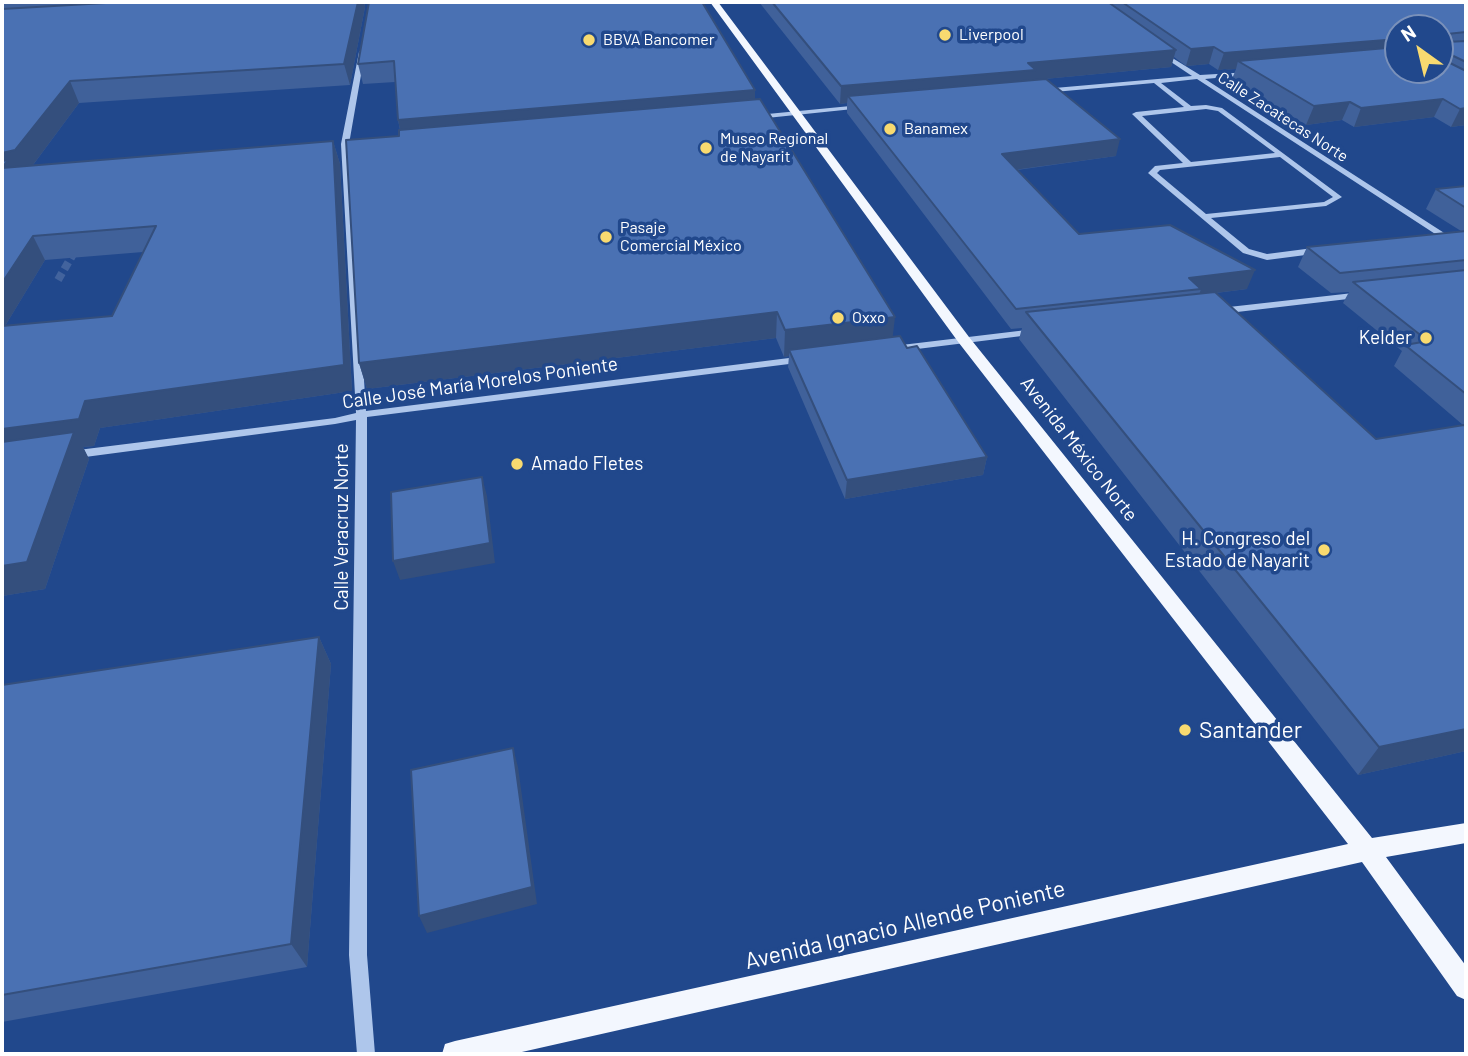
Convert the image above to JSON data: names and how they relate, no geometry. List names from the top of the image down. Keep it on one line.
{"streets":{"main road":["Avenida México Norte","Avenida Ignacio Allende Poniente"],"street":["Calle Zacatecas Norte","Calle José María Morelos Poniente","Calle Veracruz Norte"]},"crossings":[["Calle José María Morelos Poniente","Calle Veracruz Norte"],["Avenida México Norte","Avenida Ignacio Allende Poniente"]],"places":["Liverpool","BBVA Bancomer","Banamex","Museo Regional de Nayarit","Pasaje Comercial México","Oxxo","Kelder","Amado Fletes","H. Congreso del Estado de Nayarit","Santander"],"north":"top left"}
